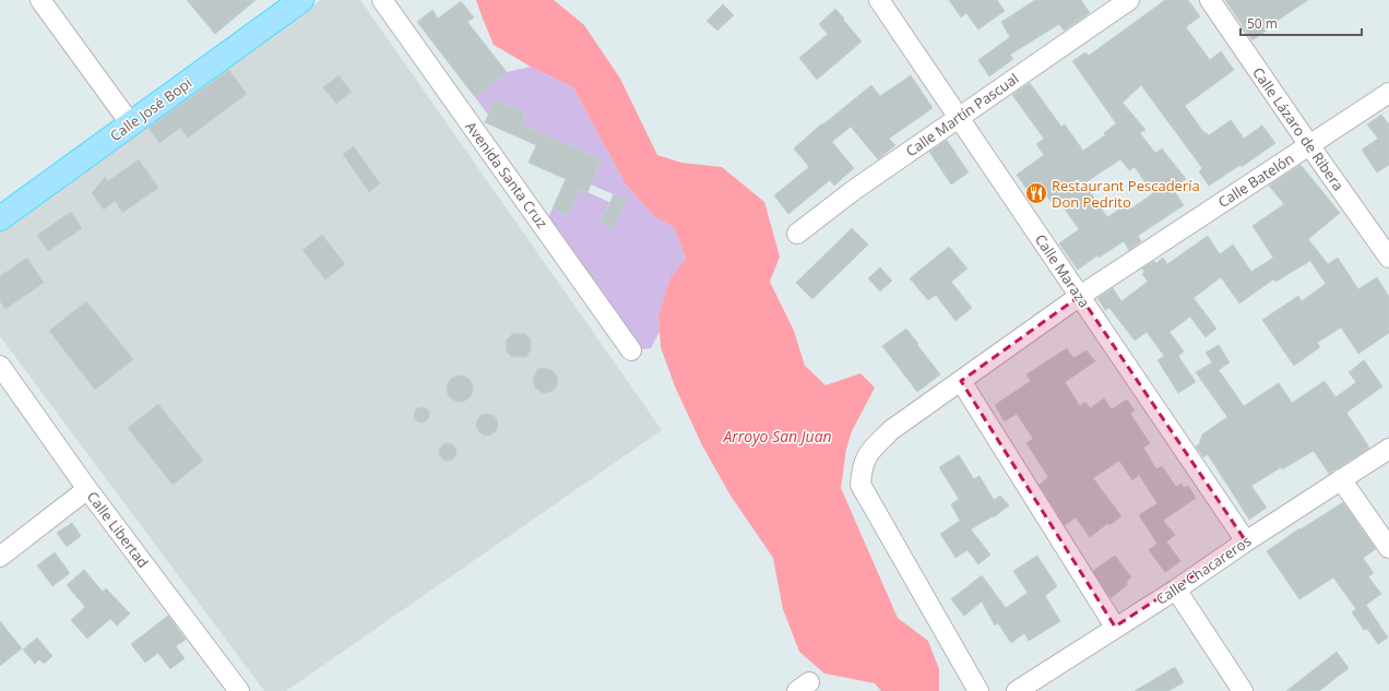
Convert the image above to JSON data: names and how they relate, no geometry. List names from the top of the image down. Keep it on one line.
{"streets":{"main road":["Calle José Bopi"],"street":["Calle Martín Pascual","Calle Lázaro de Ribera","Avenida Santa Cruz","Calle Batelón","Calle Maraza","Calle Libertad","Calle Chacareros"]},"crossings":[["Calle Martín Pascual","Calle Maraza"],["Calle Lázaro de Ribera","Calle Batelón"],["Calle Batelón","Calle Maraza"],["Calle Maraza","Calle Chacareros"]],"water":["Arroyo San Juan"],"places":{"restaurant":["Restaurant Pescadería Don Pedrito"]},"scale_bar":"50 m"}
